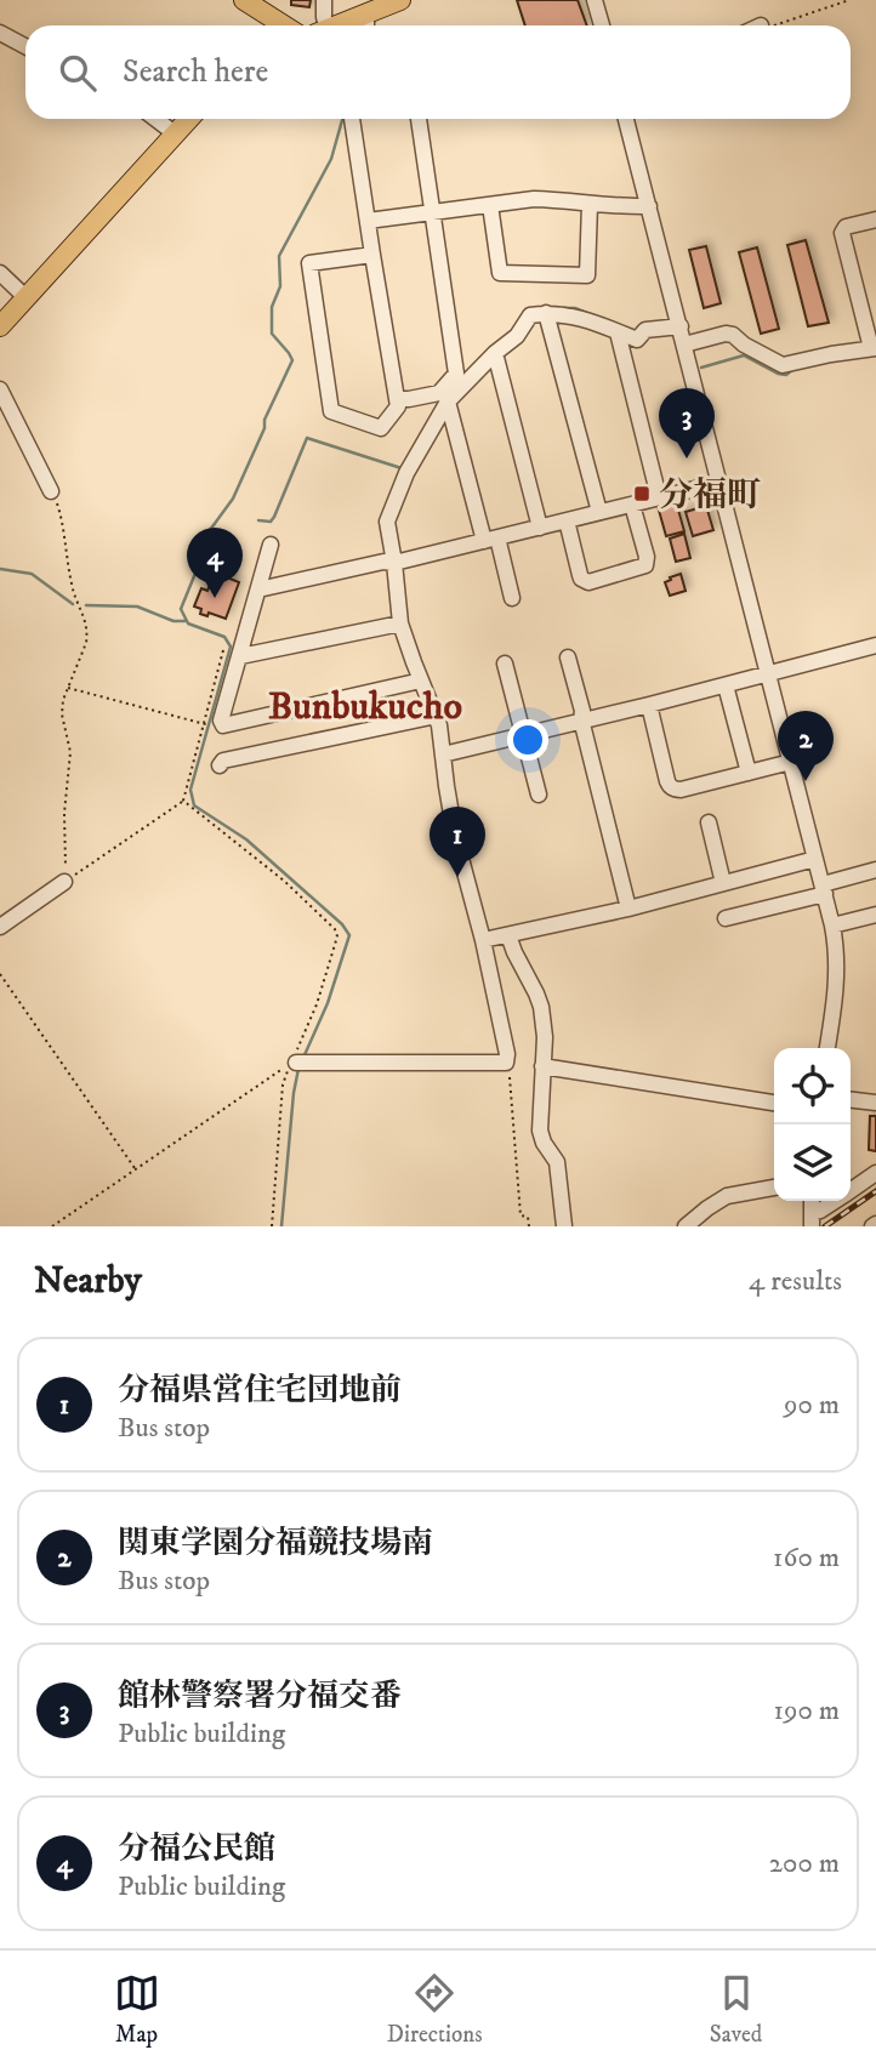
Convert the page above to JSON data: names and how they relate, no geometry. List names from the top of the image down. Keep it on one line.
{"districts":["Bunbukucho"],"places":{"transit":["分福町"]},"page":{"search":"Search here","pins":["3","4","2","1"],"heading":["Nearby","4 results"],"list":[{"mark":"1","name":"分福県営住宅団地前","note":"Bus stop","value":"90 m"},{"mark":"2","name":"関東学園分福競技場南","note":"Bus stop","value":"160 m"},{"mark":"3","name":"館林警察署分福交番","note":"Public building","value":"190 m"},{"mark":"4","name":"分福公民館","note":"Public building","value":"200 m"}],"nav":["Map","Directions","Saved"]}}
